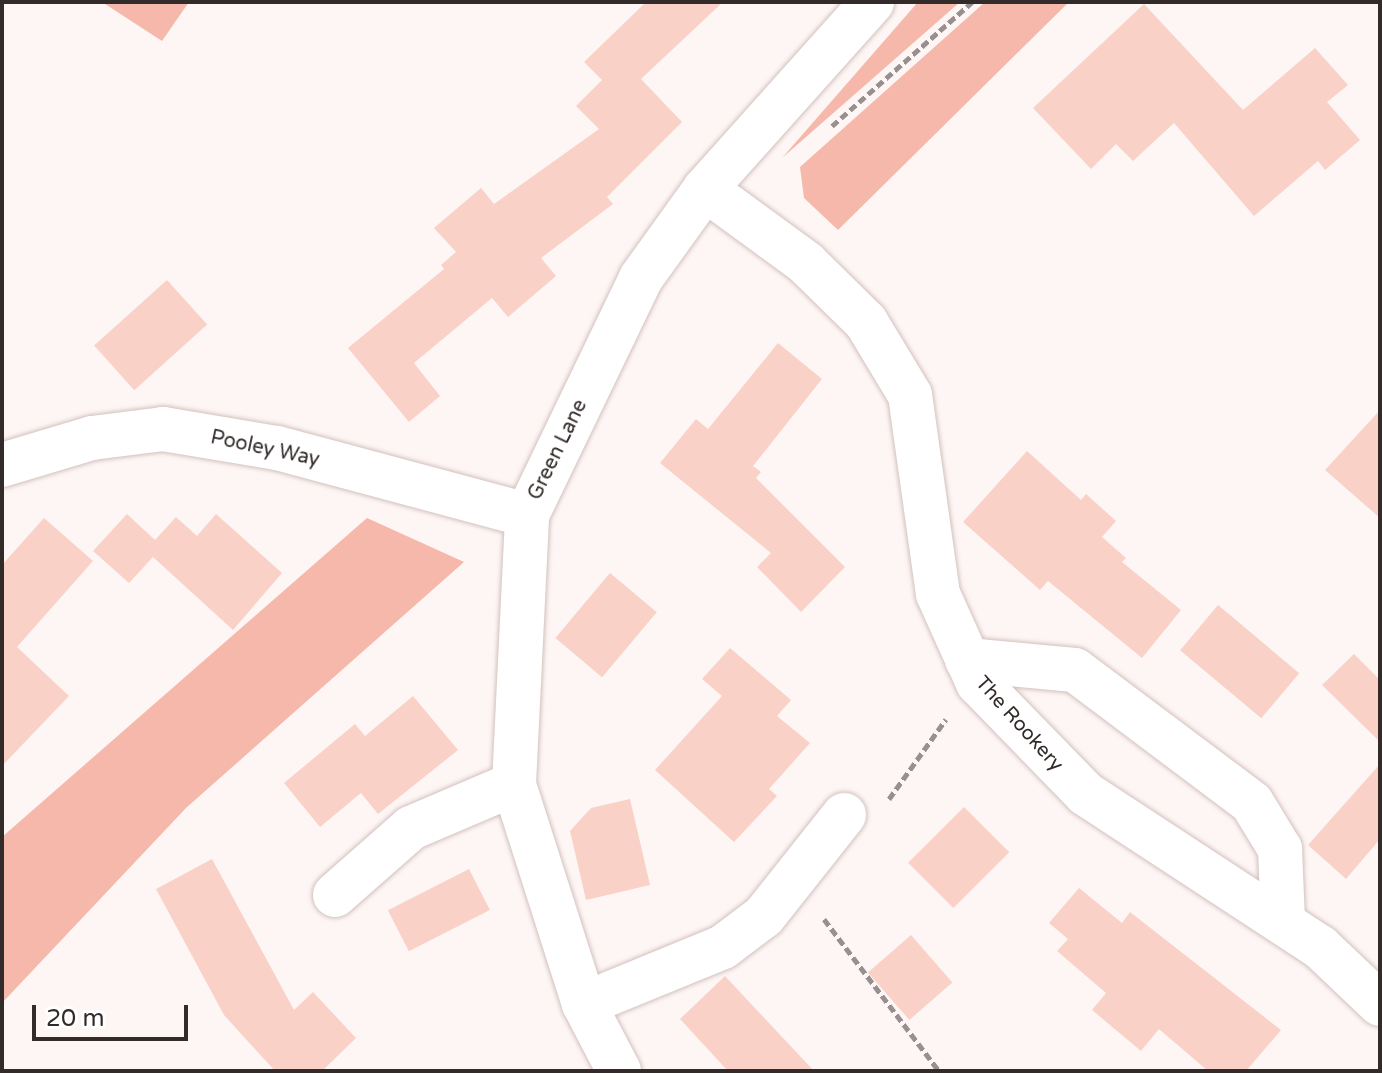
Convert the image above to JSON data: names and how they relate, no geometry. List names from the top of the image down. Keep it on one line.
{"streets":{"street":["Pooley Way","Green Lane","The Rookery"]},"crossings":[["Pooley Way","Green Lane"],["Green Lane","The Rookery"]],"scale_bar":"20 m"}
